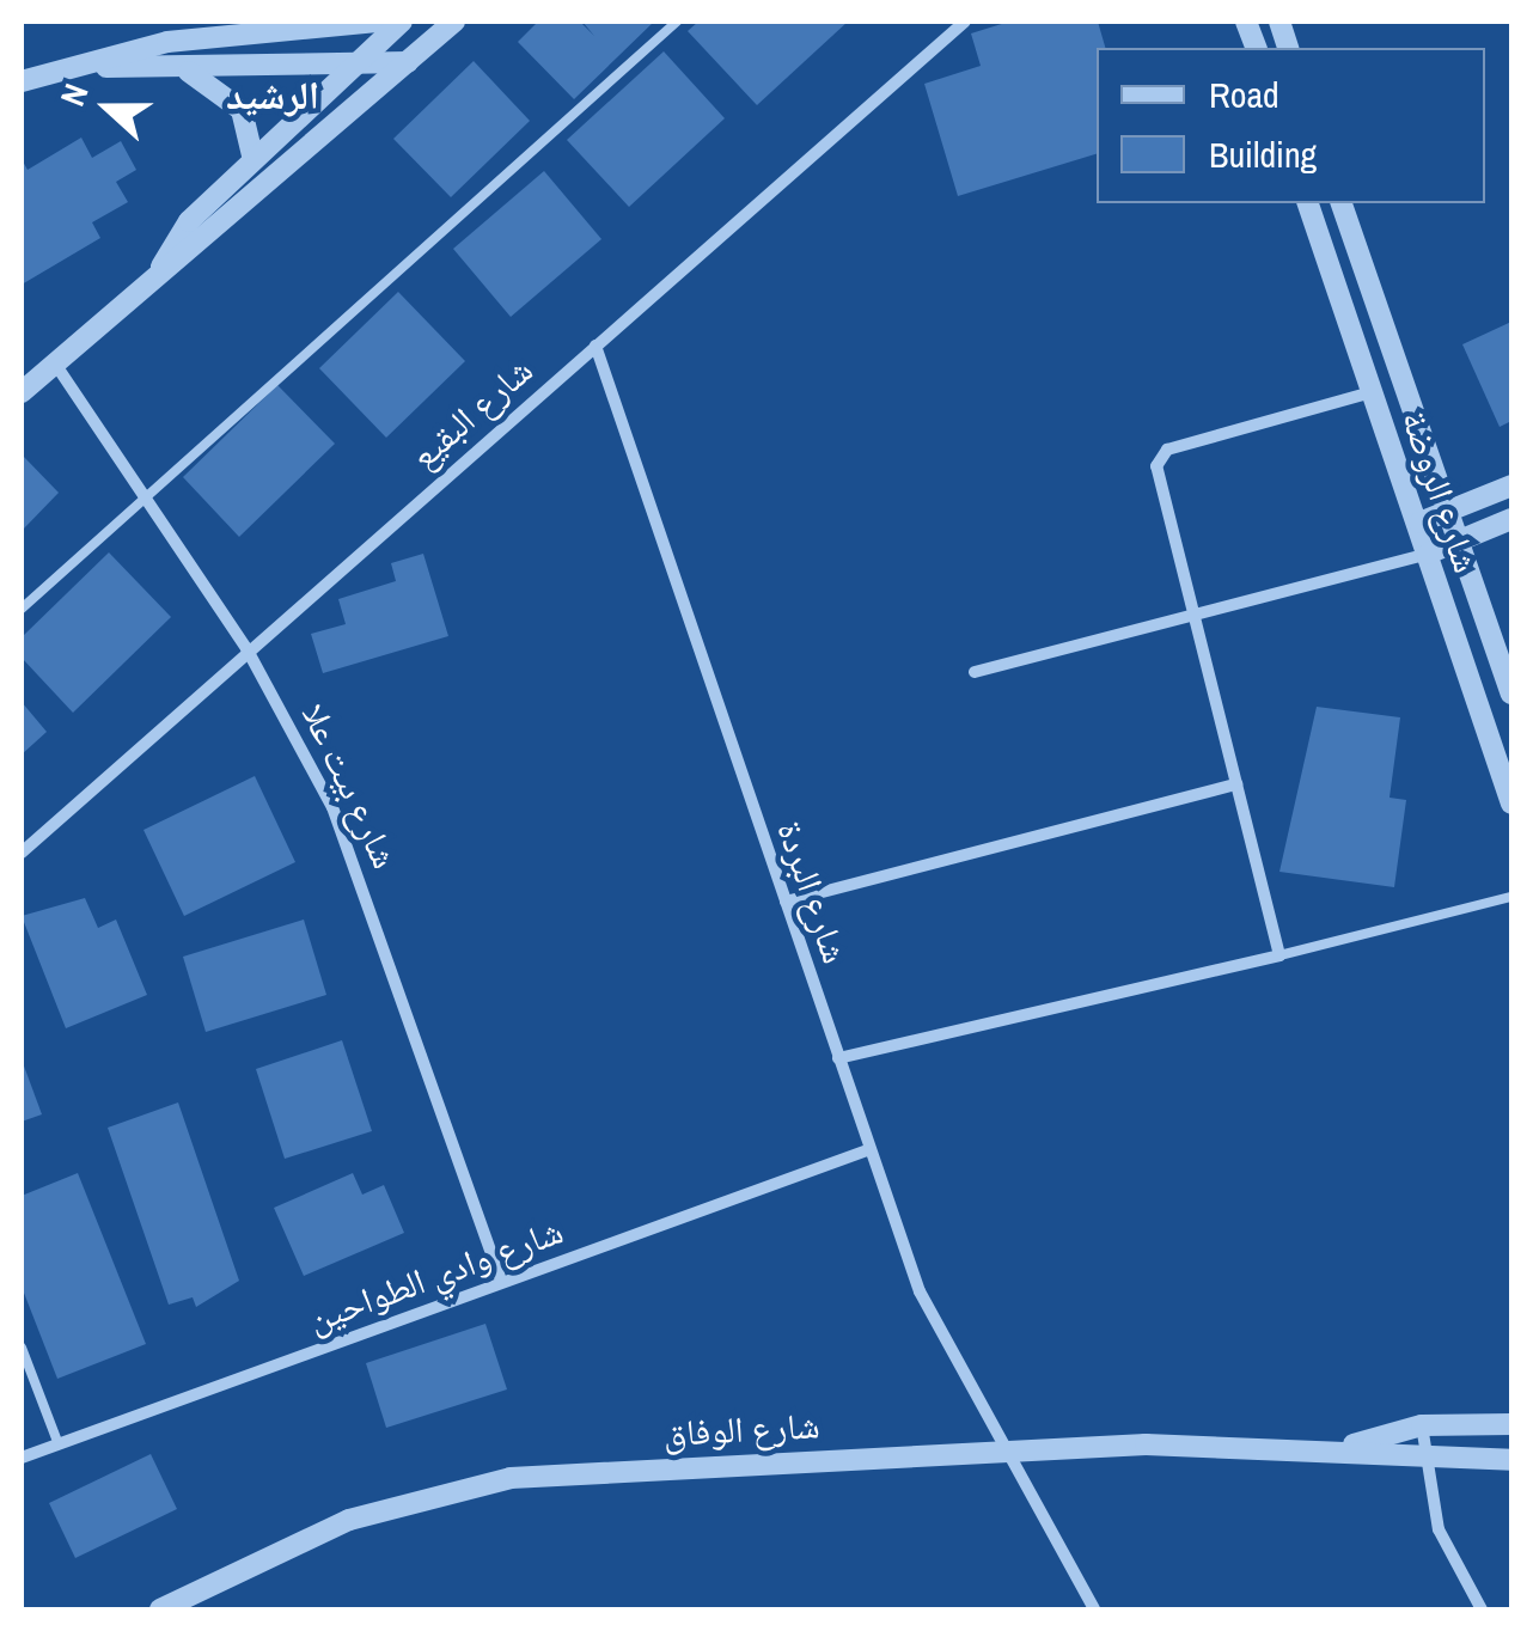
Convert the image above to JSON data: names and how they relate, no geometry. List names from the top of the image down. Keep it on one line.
{"streets":{"street":["شارع البقيع","شارع الروضة","شارع بيت علا","شارع البردة","شارع وادي الطواحين","شارع الوفاق"]},"crossings":[["شارع البقيع","شارع بيت علا"],["شارع البقيع","شارع البردة"],["شارع بيت علا","شارع وادي الطواحين"],["شارع البردة","شارع وادي الطواحين"],["شارع البردة","شارع الوفاق"]],"districts":["الرشيد"],"legend":["Road","Building"],"north":"left"}
